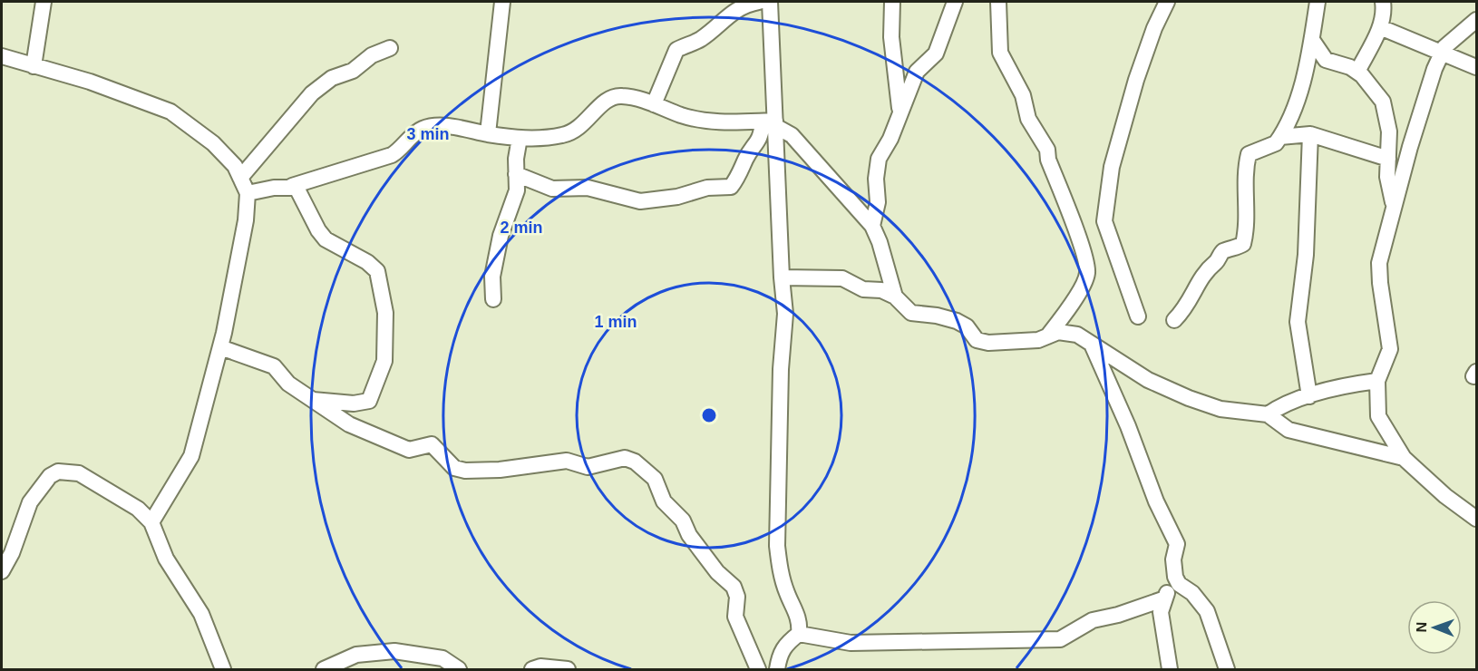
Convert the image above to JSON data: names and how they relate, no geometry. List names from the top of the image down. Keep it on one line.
{"north":"left","rings":["3 min","2 min","1 min"]}
